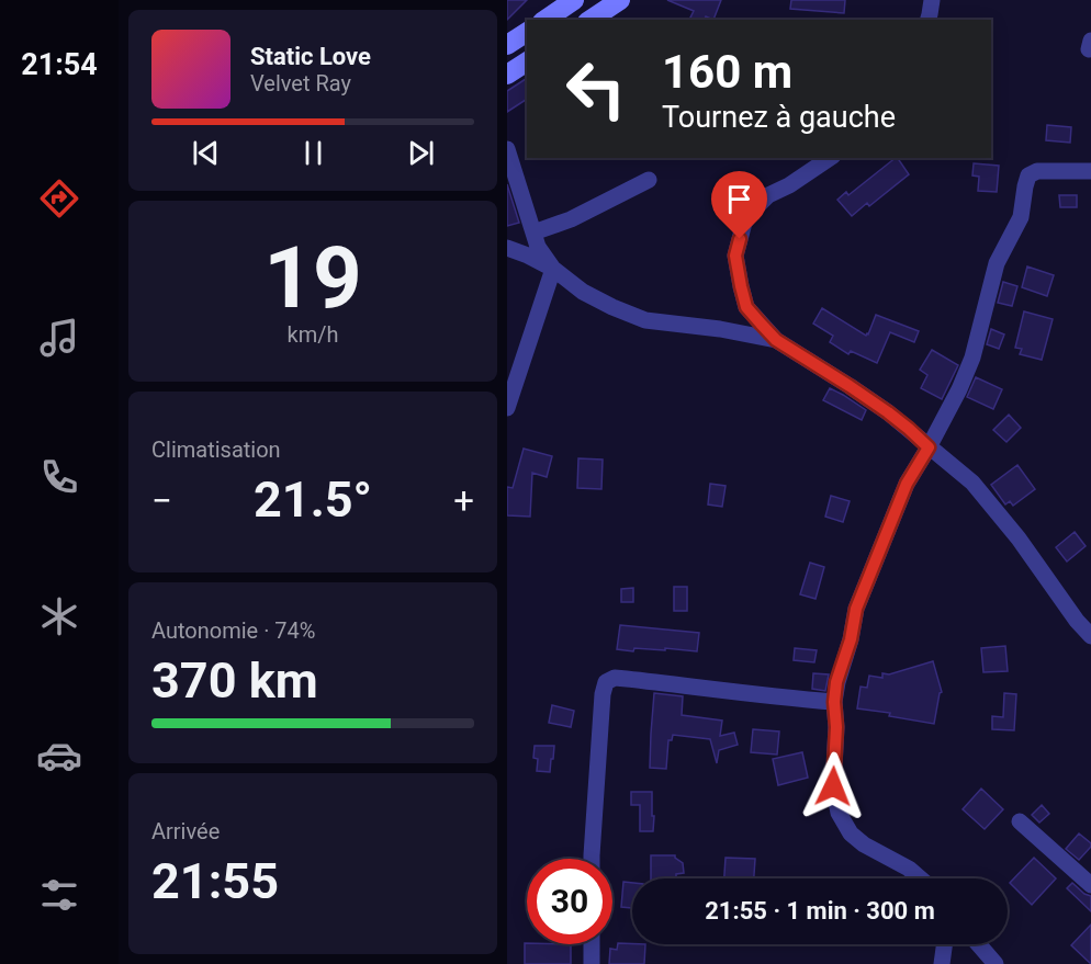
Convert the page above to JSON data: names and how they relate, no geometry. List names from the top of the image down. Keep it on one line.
{"page":{"tabs":"21:54","turn":["160 m","Tournez à gauche"],"song":["Static Love","Velvet Ray"],"tile":[["19","km/h"],"Climatisation",["Autonomie · 74%","370 km"],["Arrivée","21:55"]],"heat":["−","21.5°","+"],"limit":"30","trip":"21:55 · 1 min · 300 m"}}
